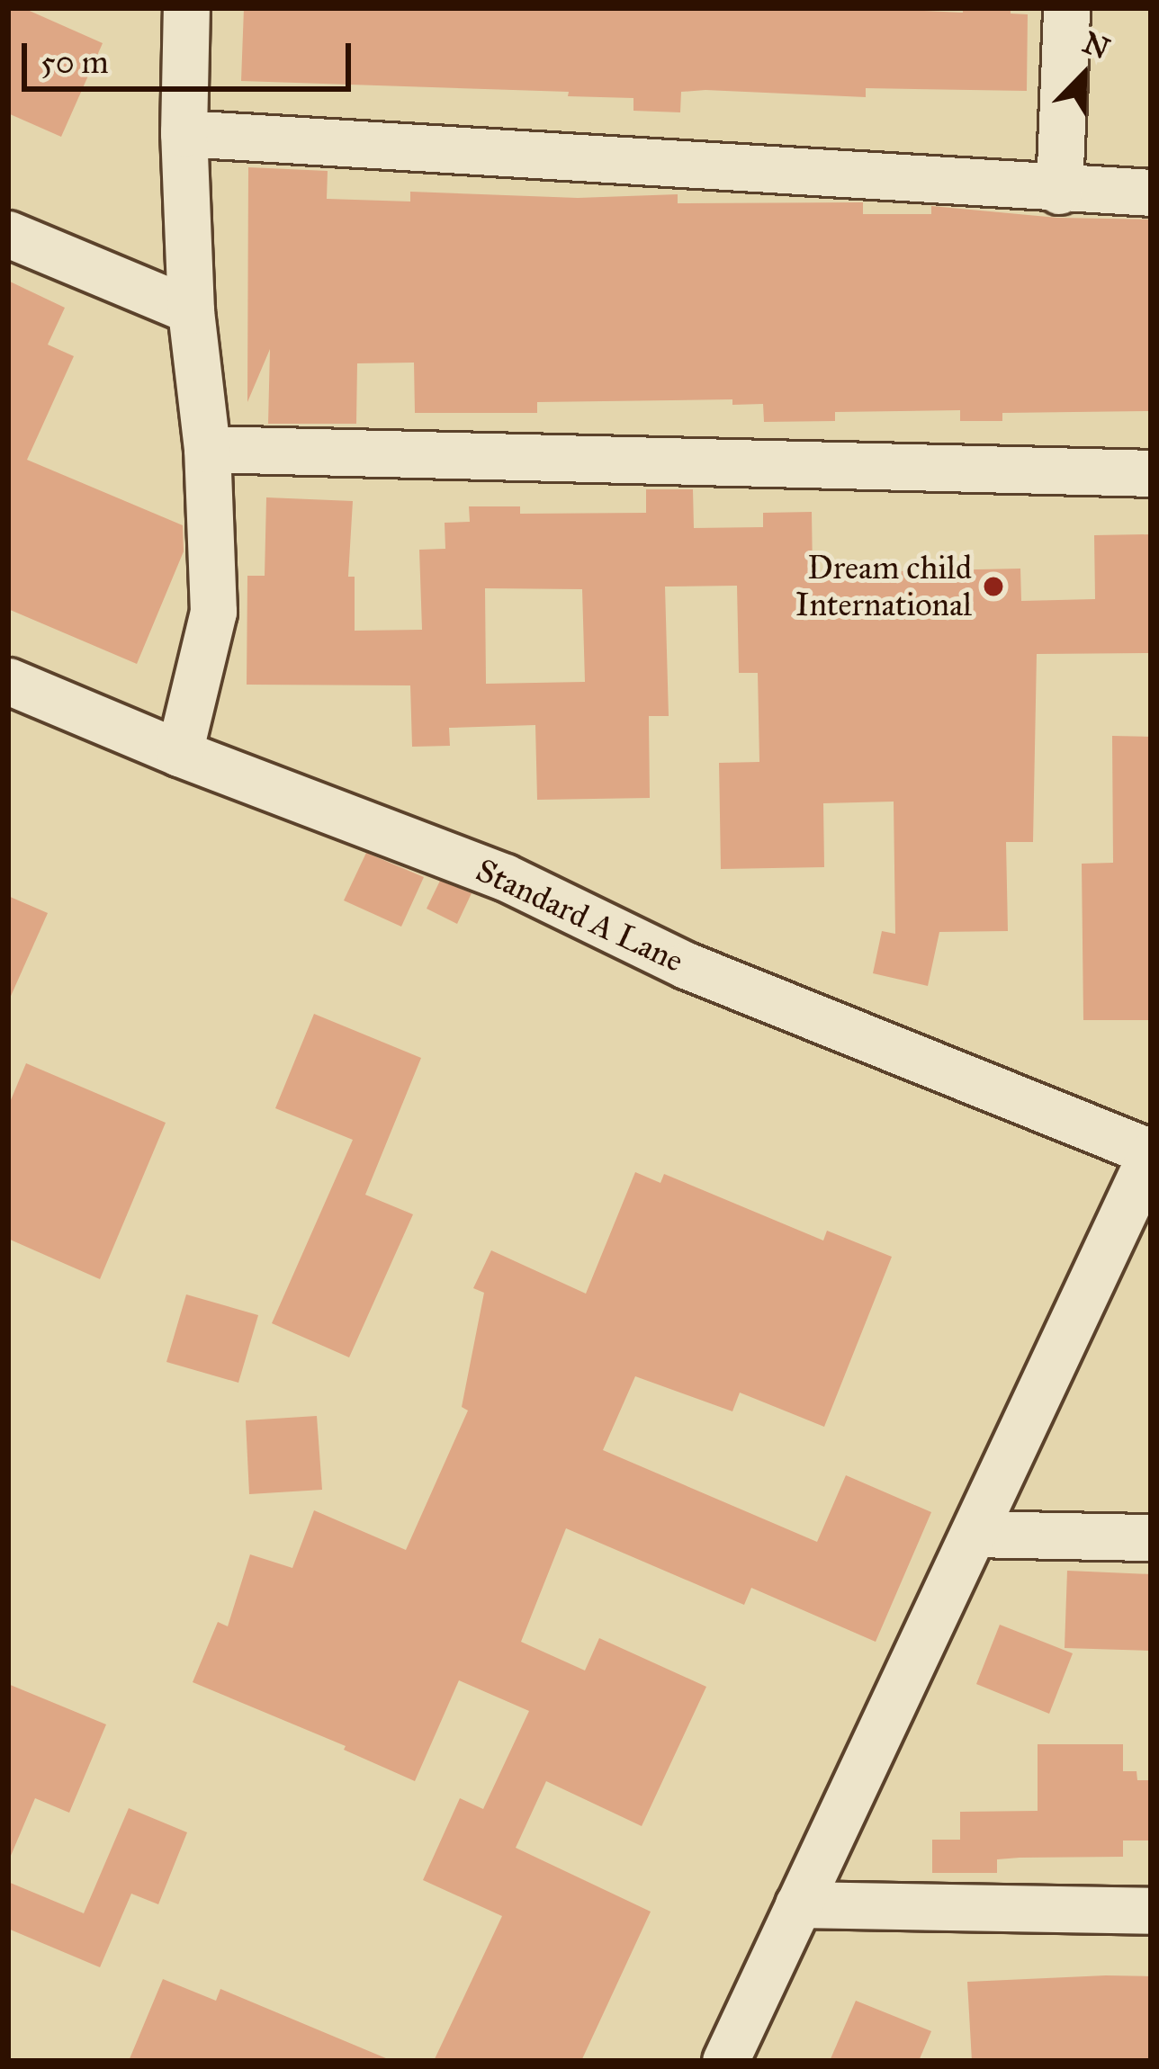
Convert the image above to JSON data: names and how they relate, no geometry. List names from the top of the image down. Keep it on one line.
{"streets":{"street":["Standard A Lane"]},"places":["Dream child International"],"scale_bar":"50 m","north":"top right"}
